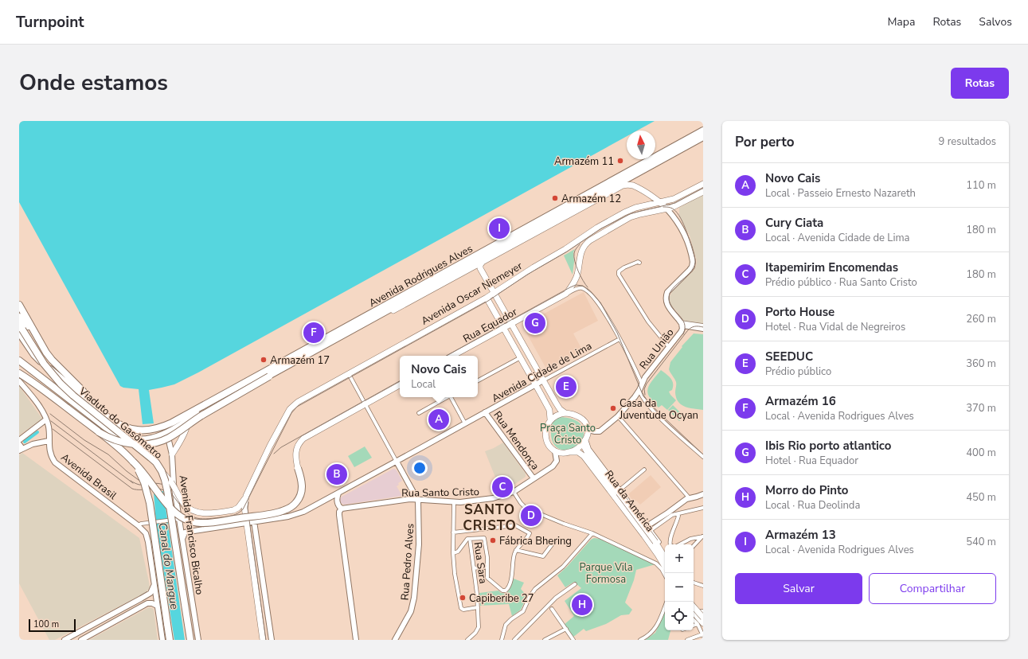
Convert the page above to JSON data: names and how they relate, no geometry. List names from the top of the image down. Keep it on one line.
{"streets":{"highway":["Avenida Rodrigues Alves","Viaduto do Gasômetro","Avenida Francisco Bicalho"],"main road":["Avenida Oscar Niemeyer","Rua Equador","Rua União","Avenida Cidade de Lima","Rua Mendonça","Avenida Brasil","Rua Santo Cristo","Rua da América","Rua Pedro Alves"],"street":["Rua Sara"]},"crossings":[["Avenida Rodrigues Alves","Avenida Oscar Niemeyer"],["Avenida Rodrigues Alves","Avenida Francisco Bicalho"],["Avenida Cidade de Lima","Rua Mendonça"],["Avenida Cidade de Lima","Avenida Francisco Bicalho"],["Viaduto do Gasômetro","Avenida Francisco Bicalho"],["Rua Mendonça","Rua Santo Cristo"],["Rua Santo Cristo","Rua da América"],["Rua Santo Cristo","Rua Pedro Alves"]],"districts":["SANTO CRISTO"],"water":["Canal do Mangue"],"parks":["Praça Santo Cristo","Parque Vila Formosa"],"places":["Armazém 11","Armazém 12","Armazém 17","Casa da Juventude Ocyan","Fábrica Bhering","Capiberibe 27"],"scale_bar":"100 m","north":"top","page":{"header":"Turnpoint","nav":["Mapa","Rotas","Salvos"],"title":"Onde estamos","buttons":["Rotas",["Salvar","Compartilhar"]],"heading":["Por perto","9 resultados"],"list":[{"mark":"A","name":"Novo Cais","note":"Local · Passeio Ernesto Nazareth","value":"110 m"},{"mark":"B","name":"Cury Ciata","note":"Local · Avenida Cidade de Lima","value":"180 m"},{"mark":"C","name":"Itapemirim Encomendas","note":"Prédio público · Rua Santo Cristo","value":"180 m"},{"mark":"D","name":"Porto House","note":"Hotel · Rua Vidal de Negreiros","value":"260 m"},{"mark":"E","name":"SEEDUC","note":"Prédio público","value":"360 m"},{"mark":"F","name":"Armazém 16","note":"Local · Avenida Rodrigues Alves","value":"370 m"},{"mark":"G","name":"Ibis Rio porto atlantico","note":"Hotel · Rua Equador","value":"400 m"},{"mark":"H","name":"Morro do Pinto","note":"Local · Rua Deolinda","value":"450 m"},{"mark":"I","name":"Armazém 13","note":"Local · Avenida Rodrigues Alves","value":"540 m"}],"pins":["I","G","F","E","A","B","C","D","H"],"popup":["Novo Cais","Local"],"map_buttons":["+","−"],"scale":"100 m"}}
